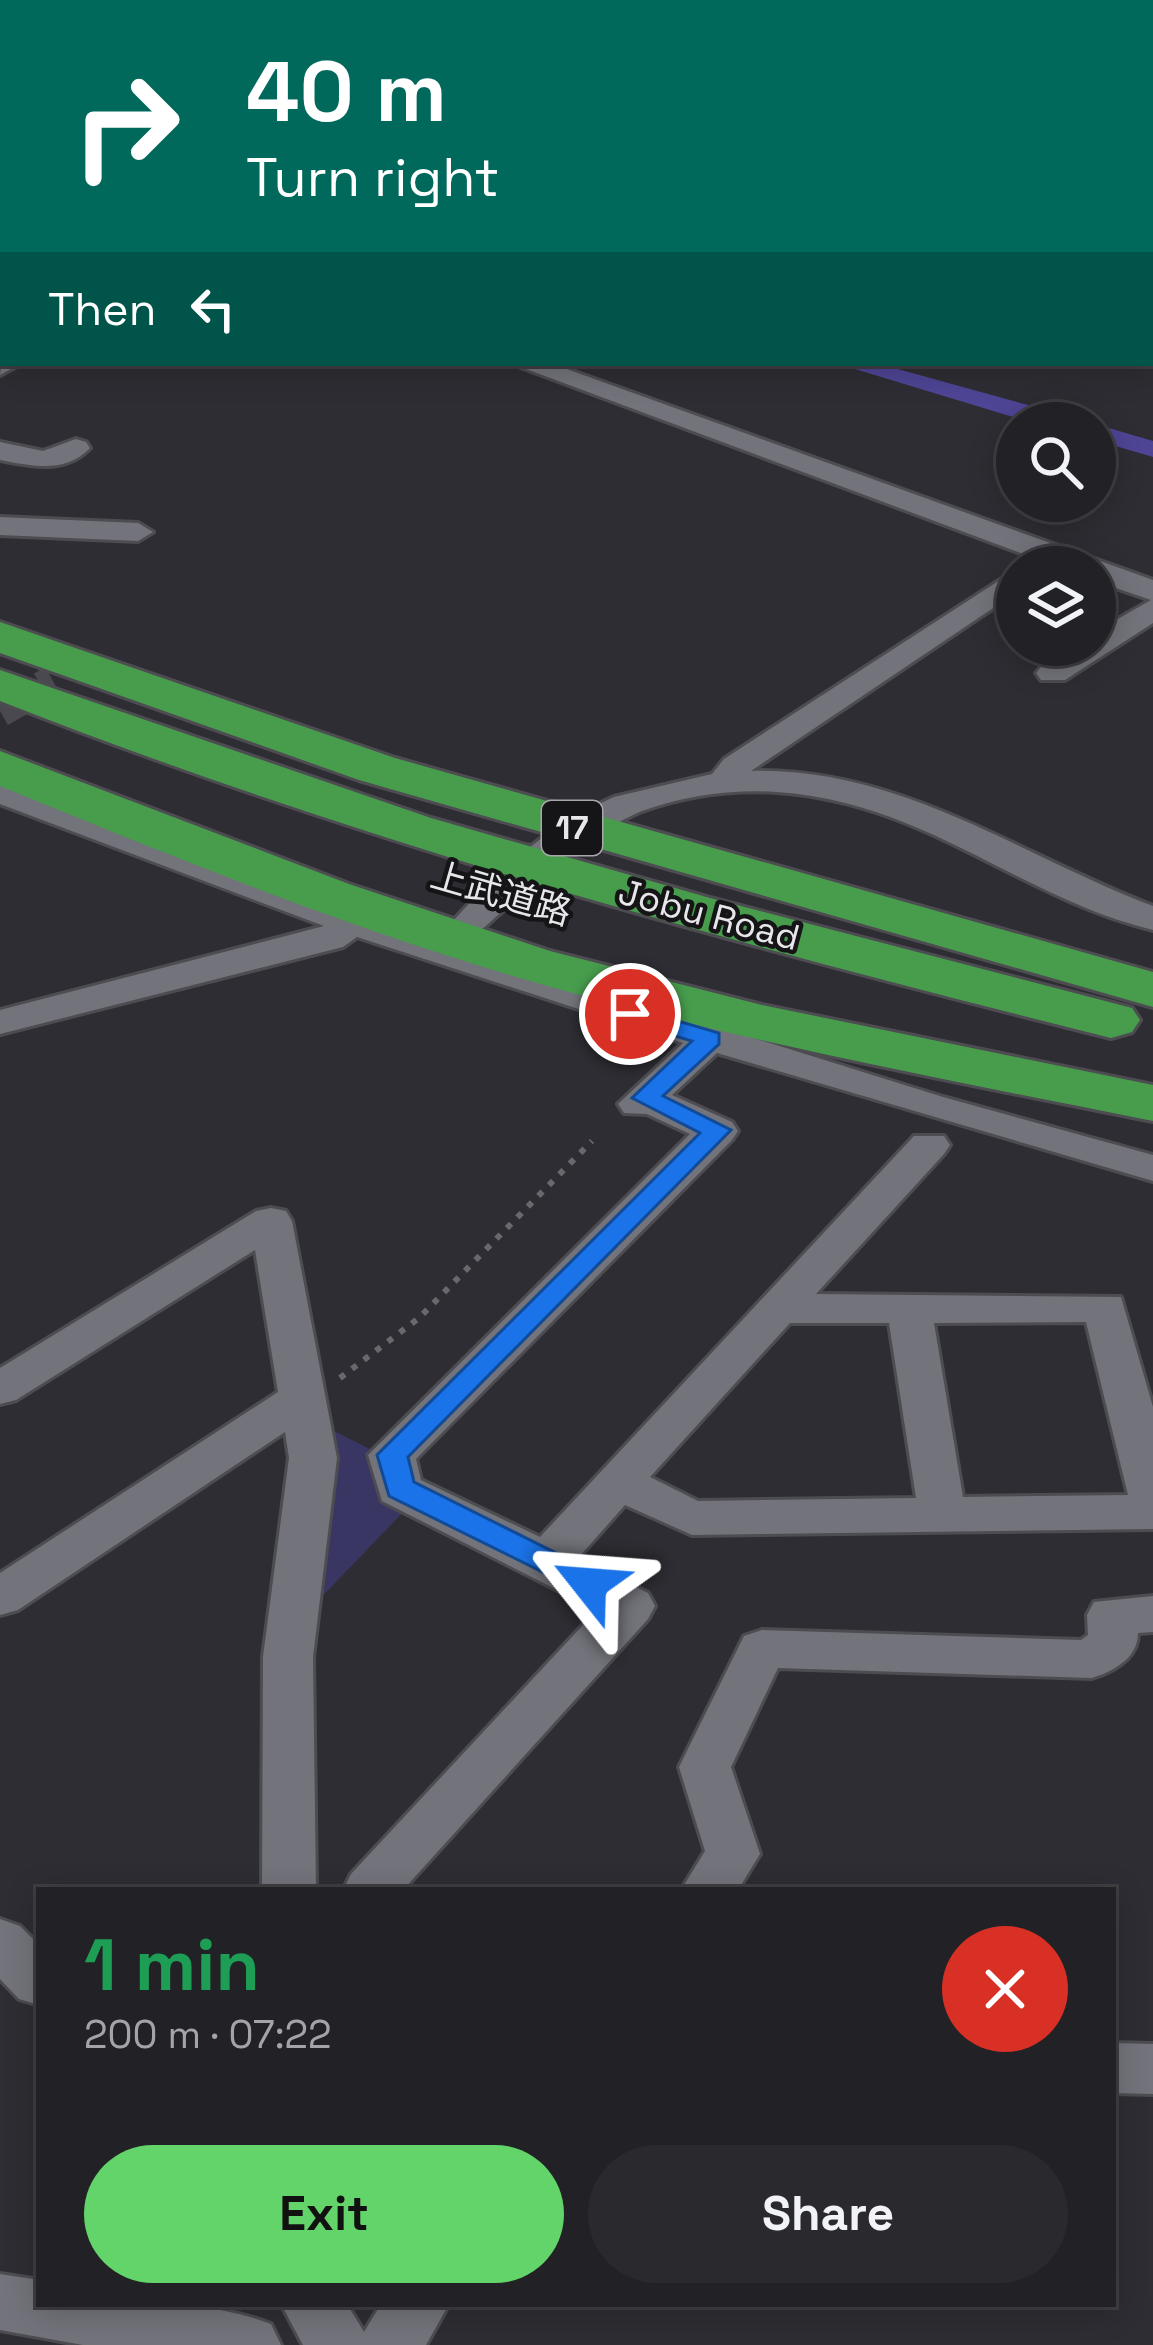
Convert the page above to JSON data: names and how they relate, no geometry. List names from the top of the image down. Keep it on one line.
{"streets":{"highway":["17","上武道路","Jobu Road"]},"crossings":[["17","Jobu Road"]],"page":{"turn":["40 m","Turn right"],"then":"Then","heading":["1 min","200 m · 07:22"],"buttons":["Exit","Share"]}}
